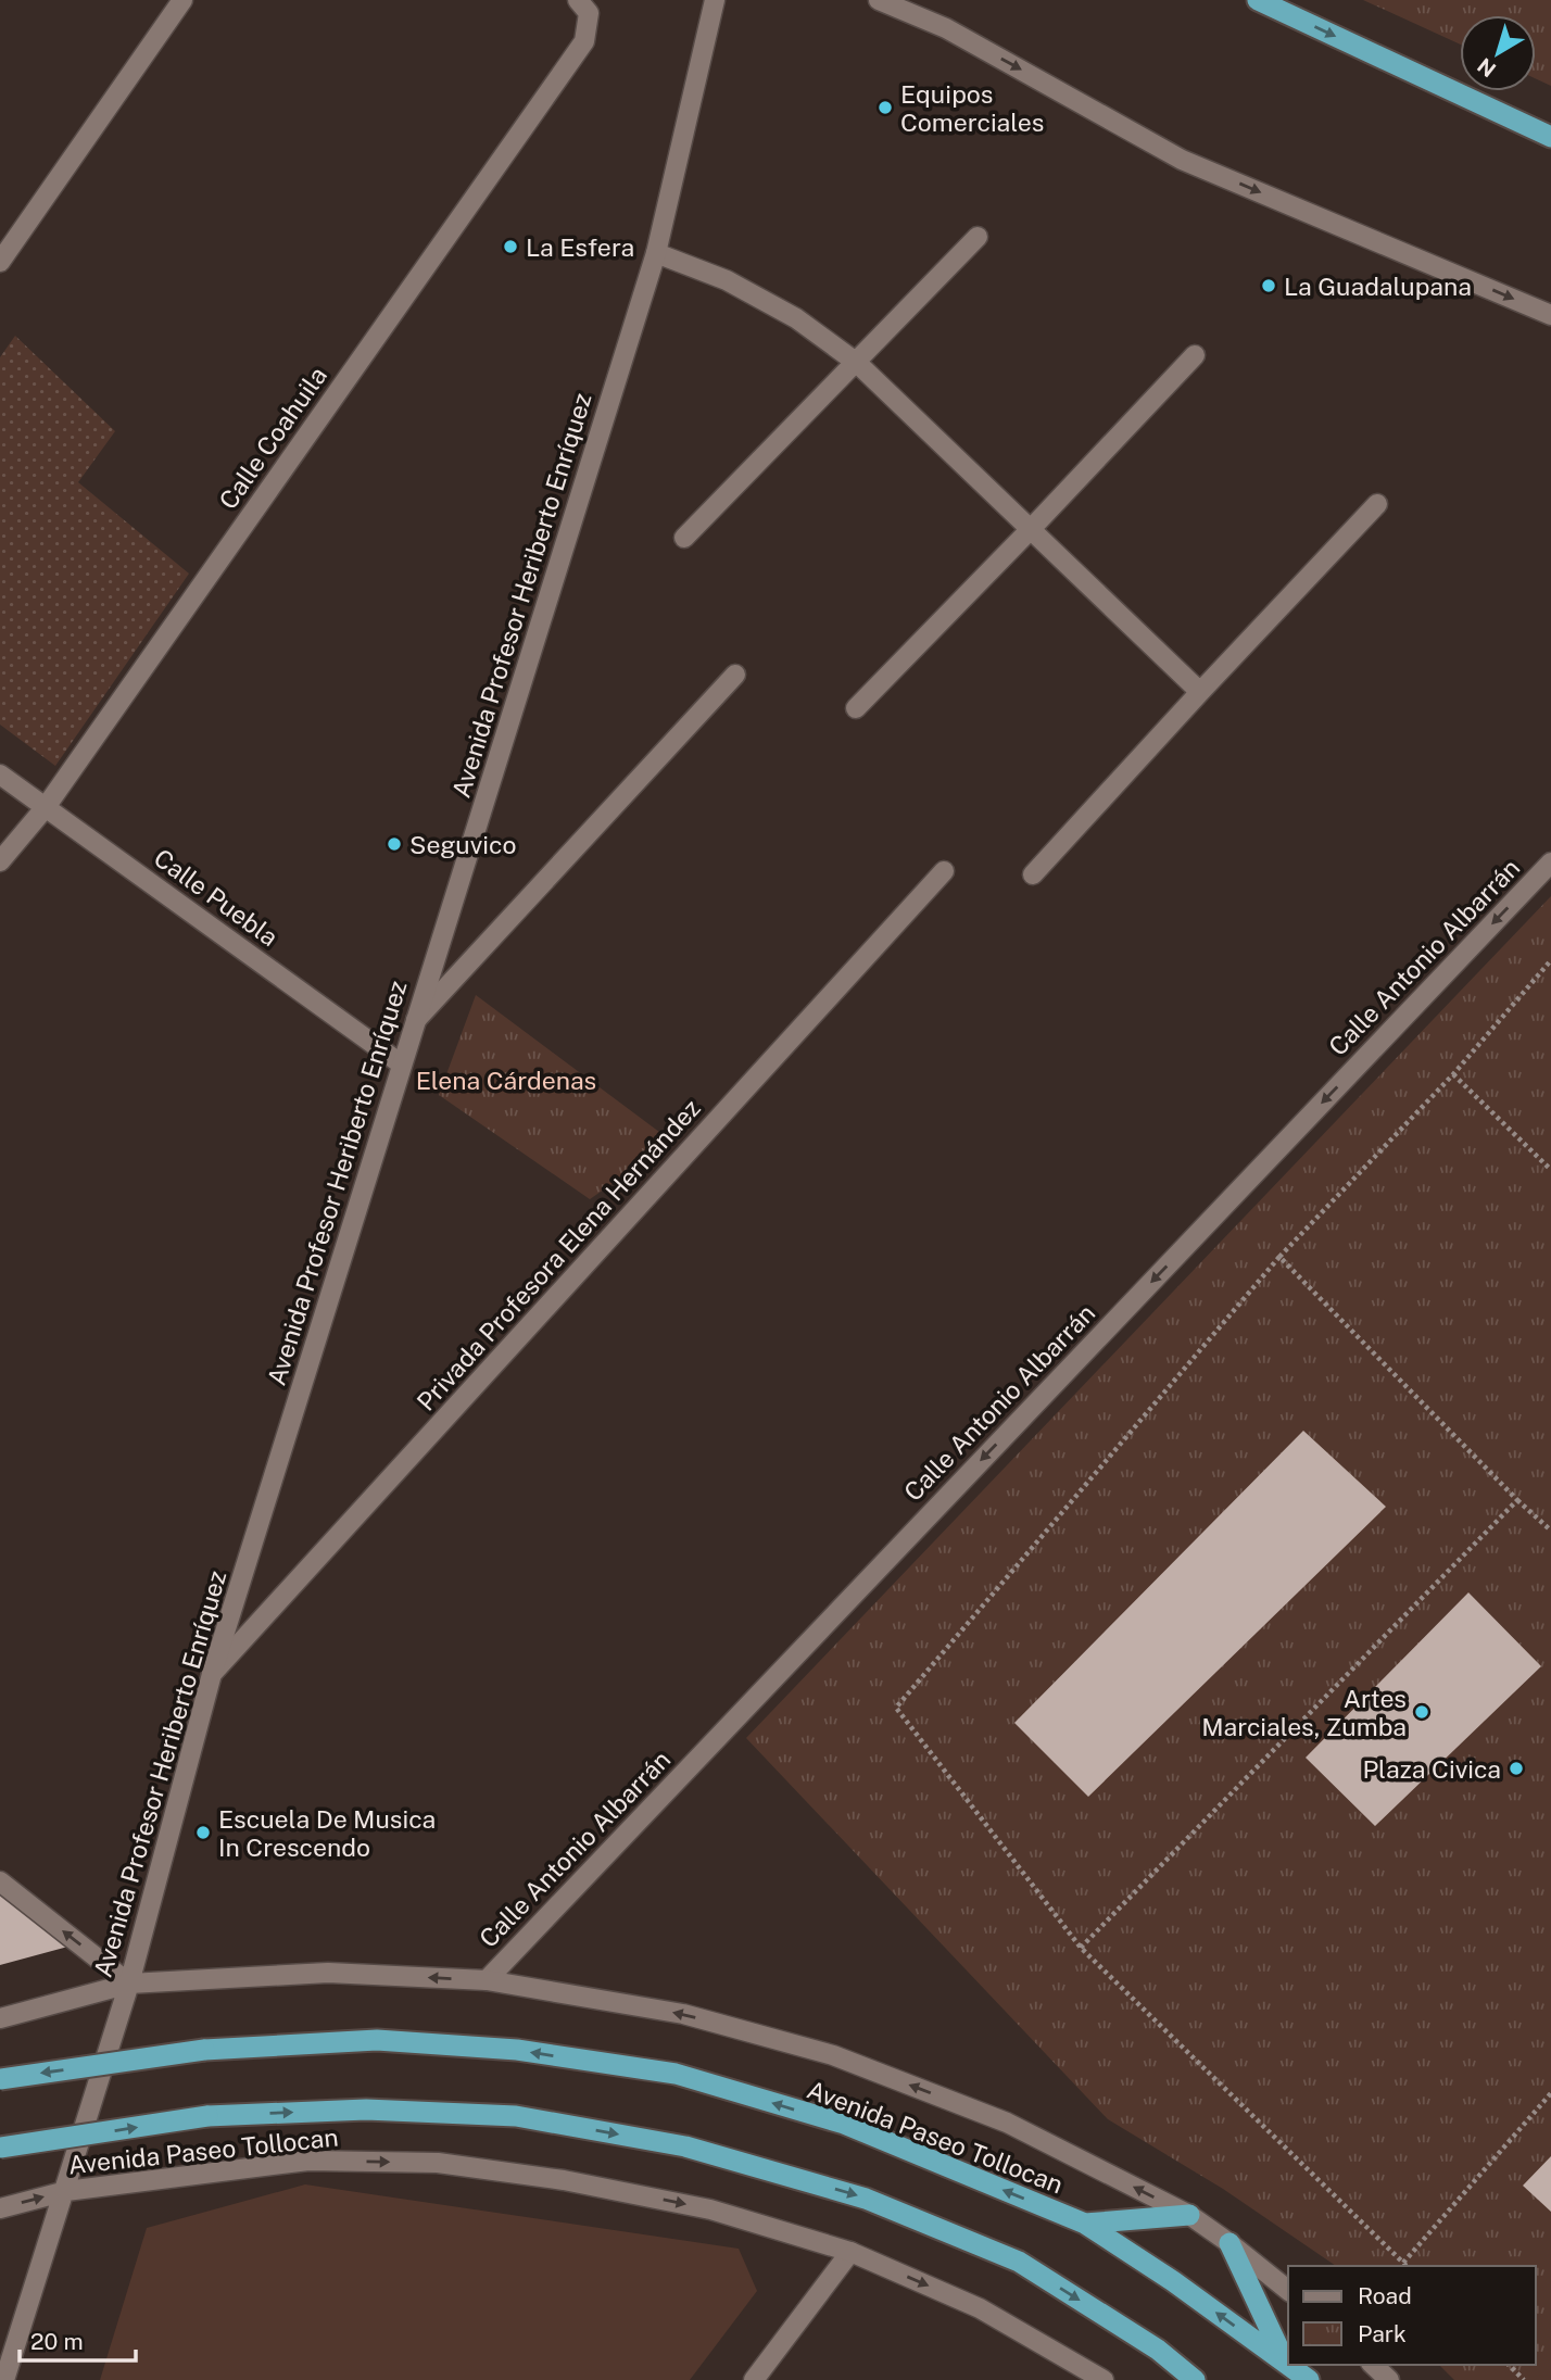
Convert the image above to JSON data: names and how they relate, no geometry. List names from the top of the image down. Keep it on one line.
{"streets":{"highway":["Avenida Paseo Tollocan"],"street":["Calle Coahuila","Avenida Profesor Heriberto Enríquez","Calle Puebla","Calle Antonio Albarrán","Privada Profesora Elena Hernández"]},"crossings":[["Calle Coahuila","Calle Puebla"],["Avenida Profesor Heriberto Enríquez","Calle Puebla"],["Avenida Profesor Heriberto Enríquez","Privada Profesora Elena Hernández"],["Avenida Profesor Heriberto Enríquez","Avenida Paseo Tollocan"],["Calle Antonio Albarrán","Avenida Paseo Tollocan"]],"one_way":["Calle Antonio Albarrán"],"parks":["Elena Cárdenas"],"places":["Equipos Comerciales","La Esfera","La Guadalupana","Seguvico","Artes Marciales, Zumba","Plaza Civica","Escuela De Musica In Crescendo"],"legend":["Road","Park"],"scale_bar":"20 m","north":"bottom left"}
